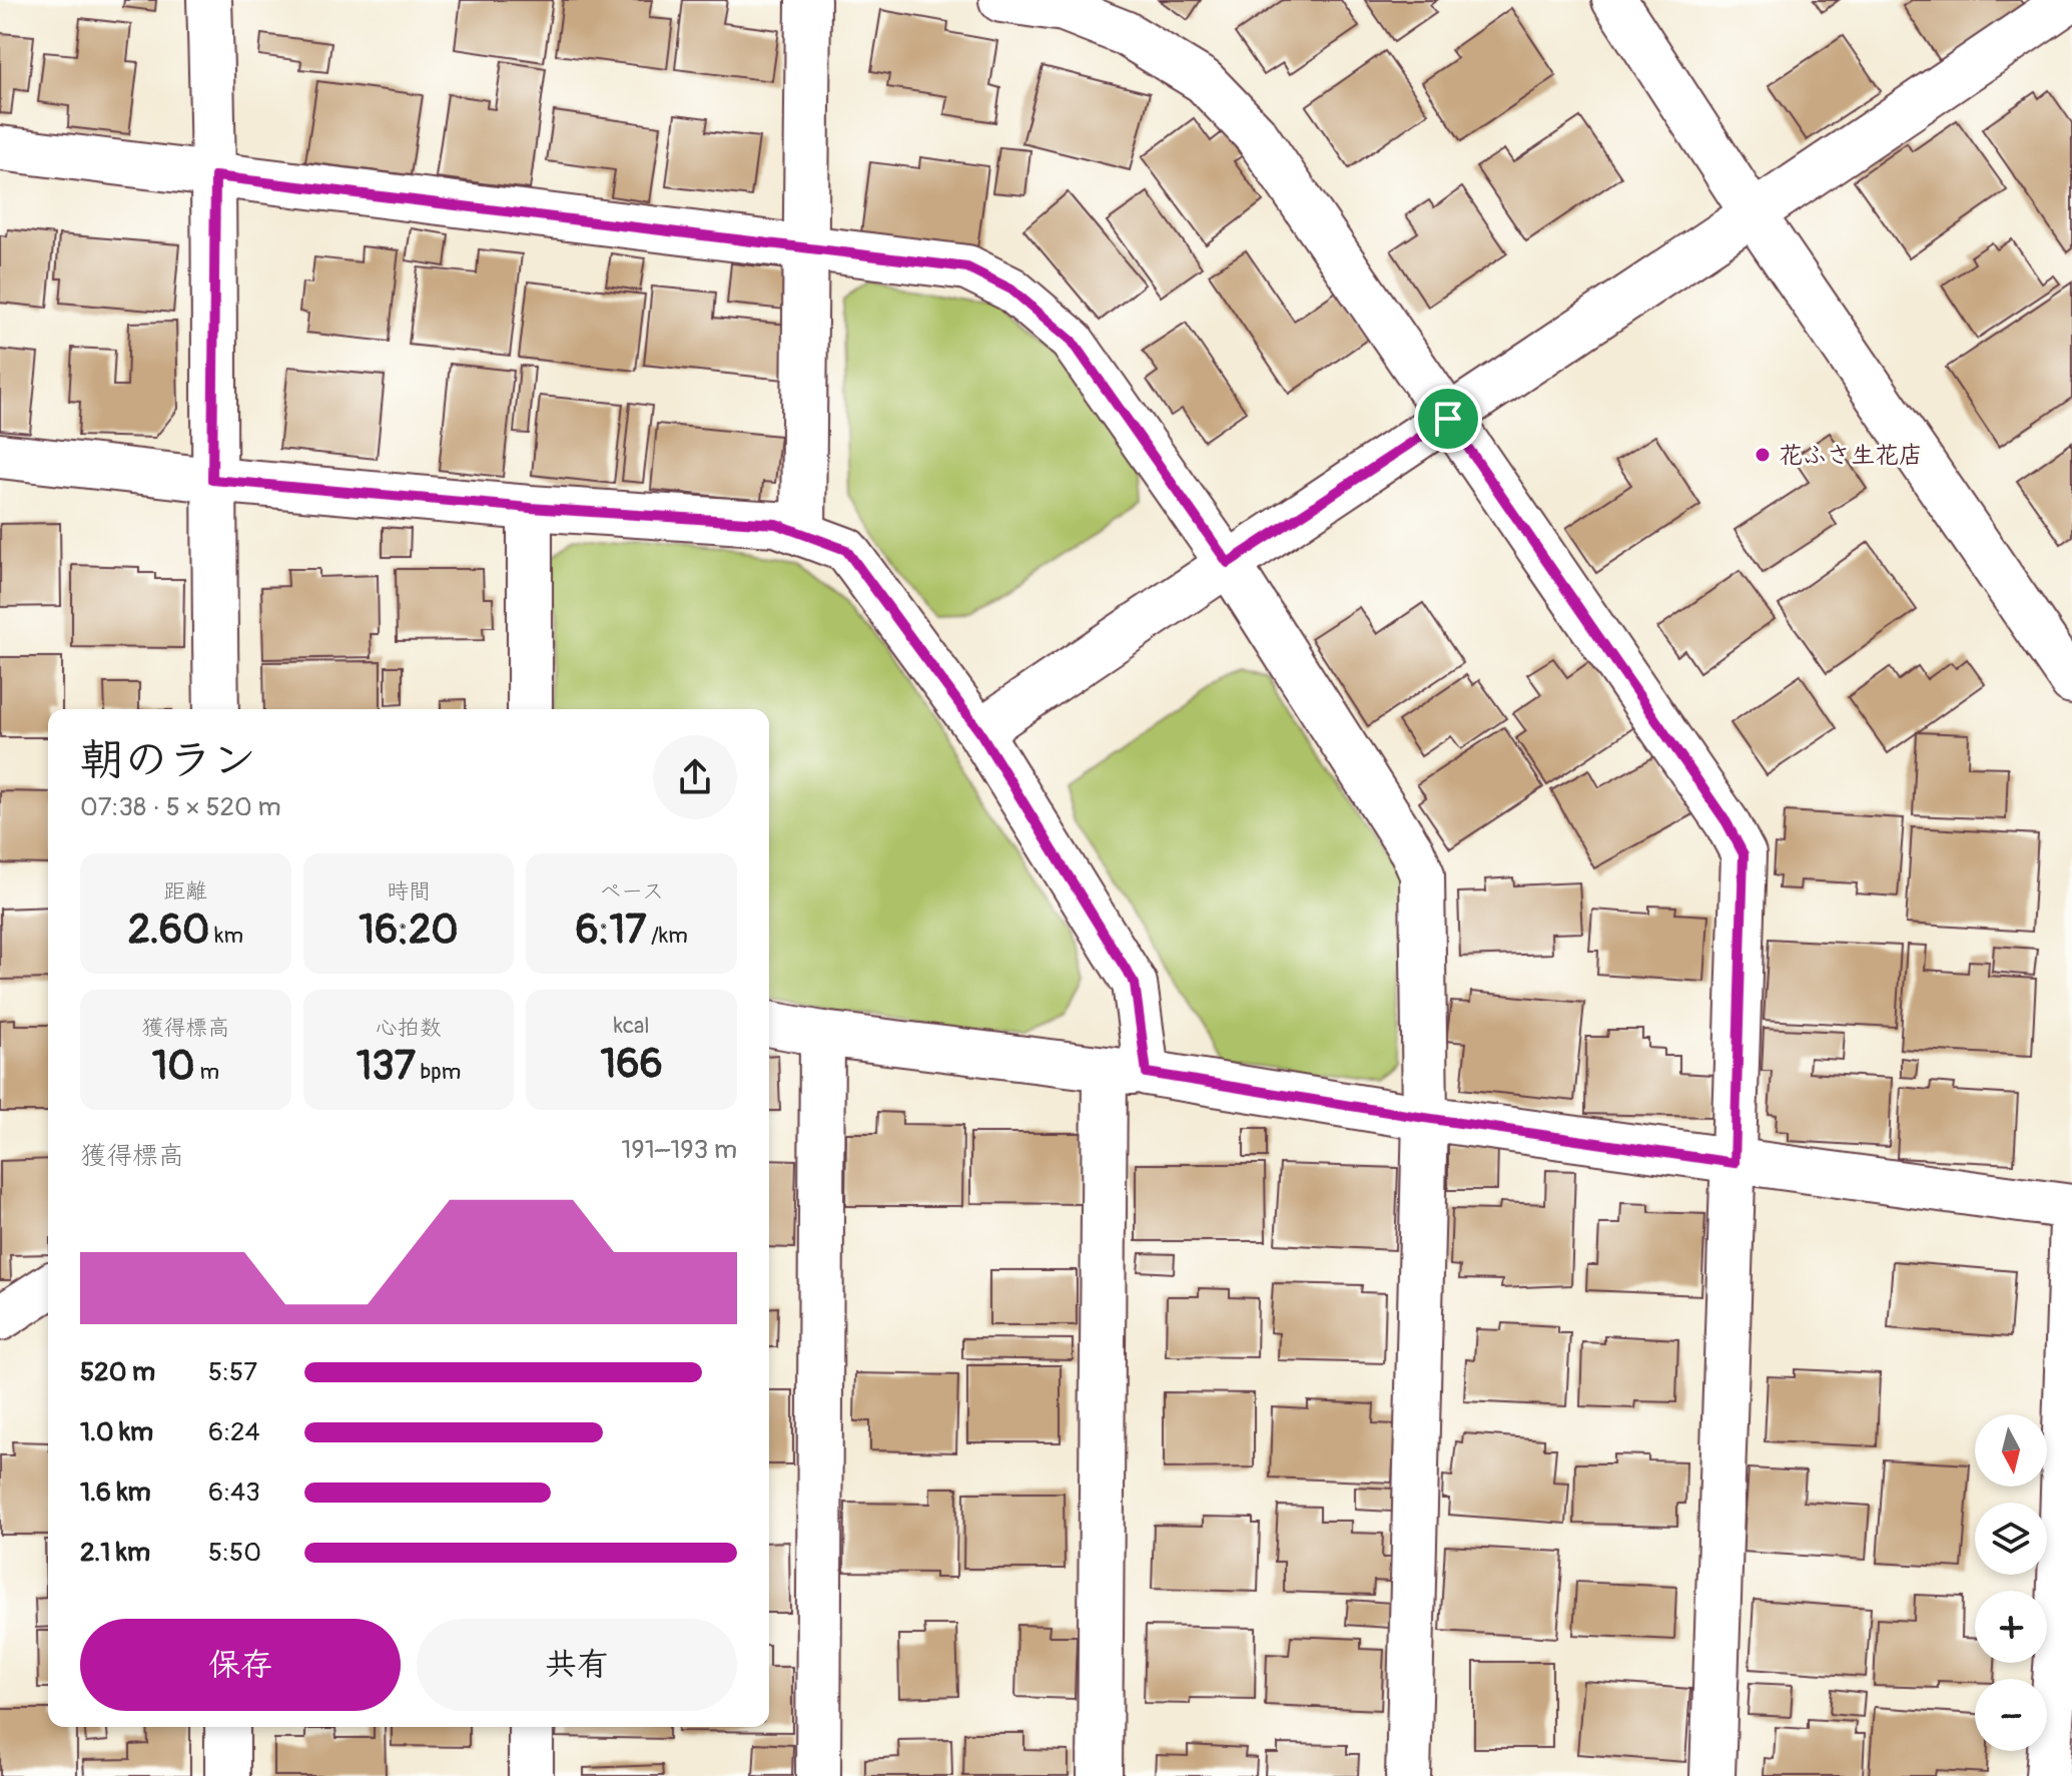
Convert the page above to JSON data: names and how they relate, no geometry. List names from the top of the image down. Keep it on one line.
{"places":["花ふさ生花店"],"north":"bottom","page":{"heading":["朝のラン","07:38 · 5 × 520 m"],"stats":[["距離","2.60 km"],["時間","16:20"],["ペース","6:17 /km"],["獲得標高","10 m"],["心拍数","137 bpm"],["kcal","166"]],"chart":["獲得標高","191–193 m"],"list":[{"name":"520 m","note":"5:57"},{"name":"1.0 km","note":"6:24"},{"name":"1.6 km","note":"6:43"},{"name":"2.1 km","note":"5:50"}],"map_buttons":["+","−"],"buttons":["保存","共有"]}}
